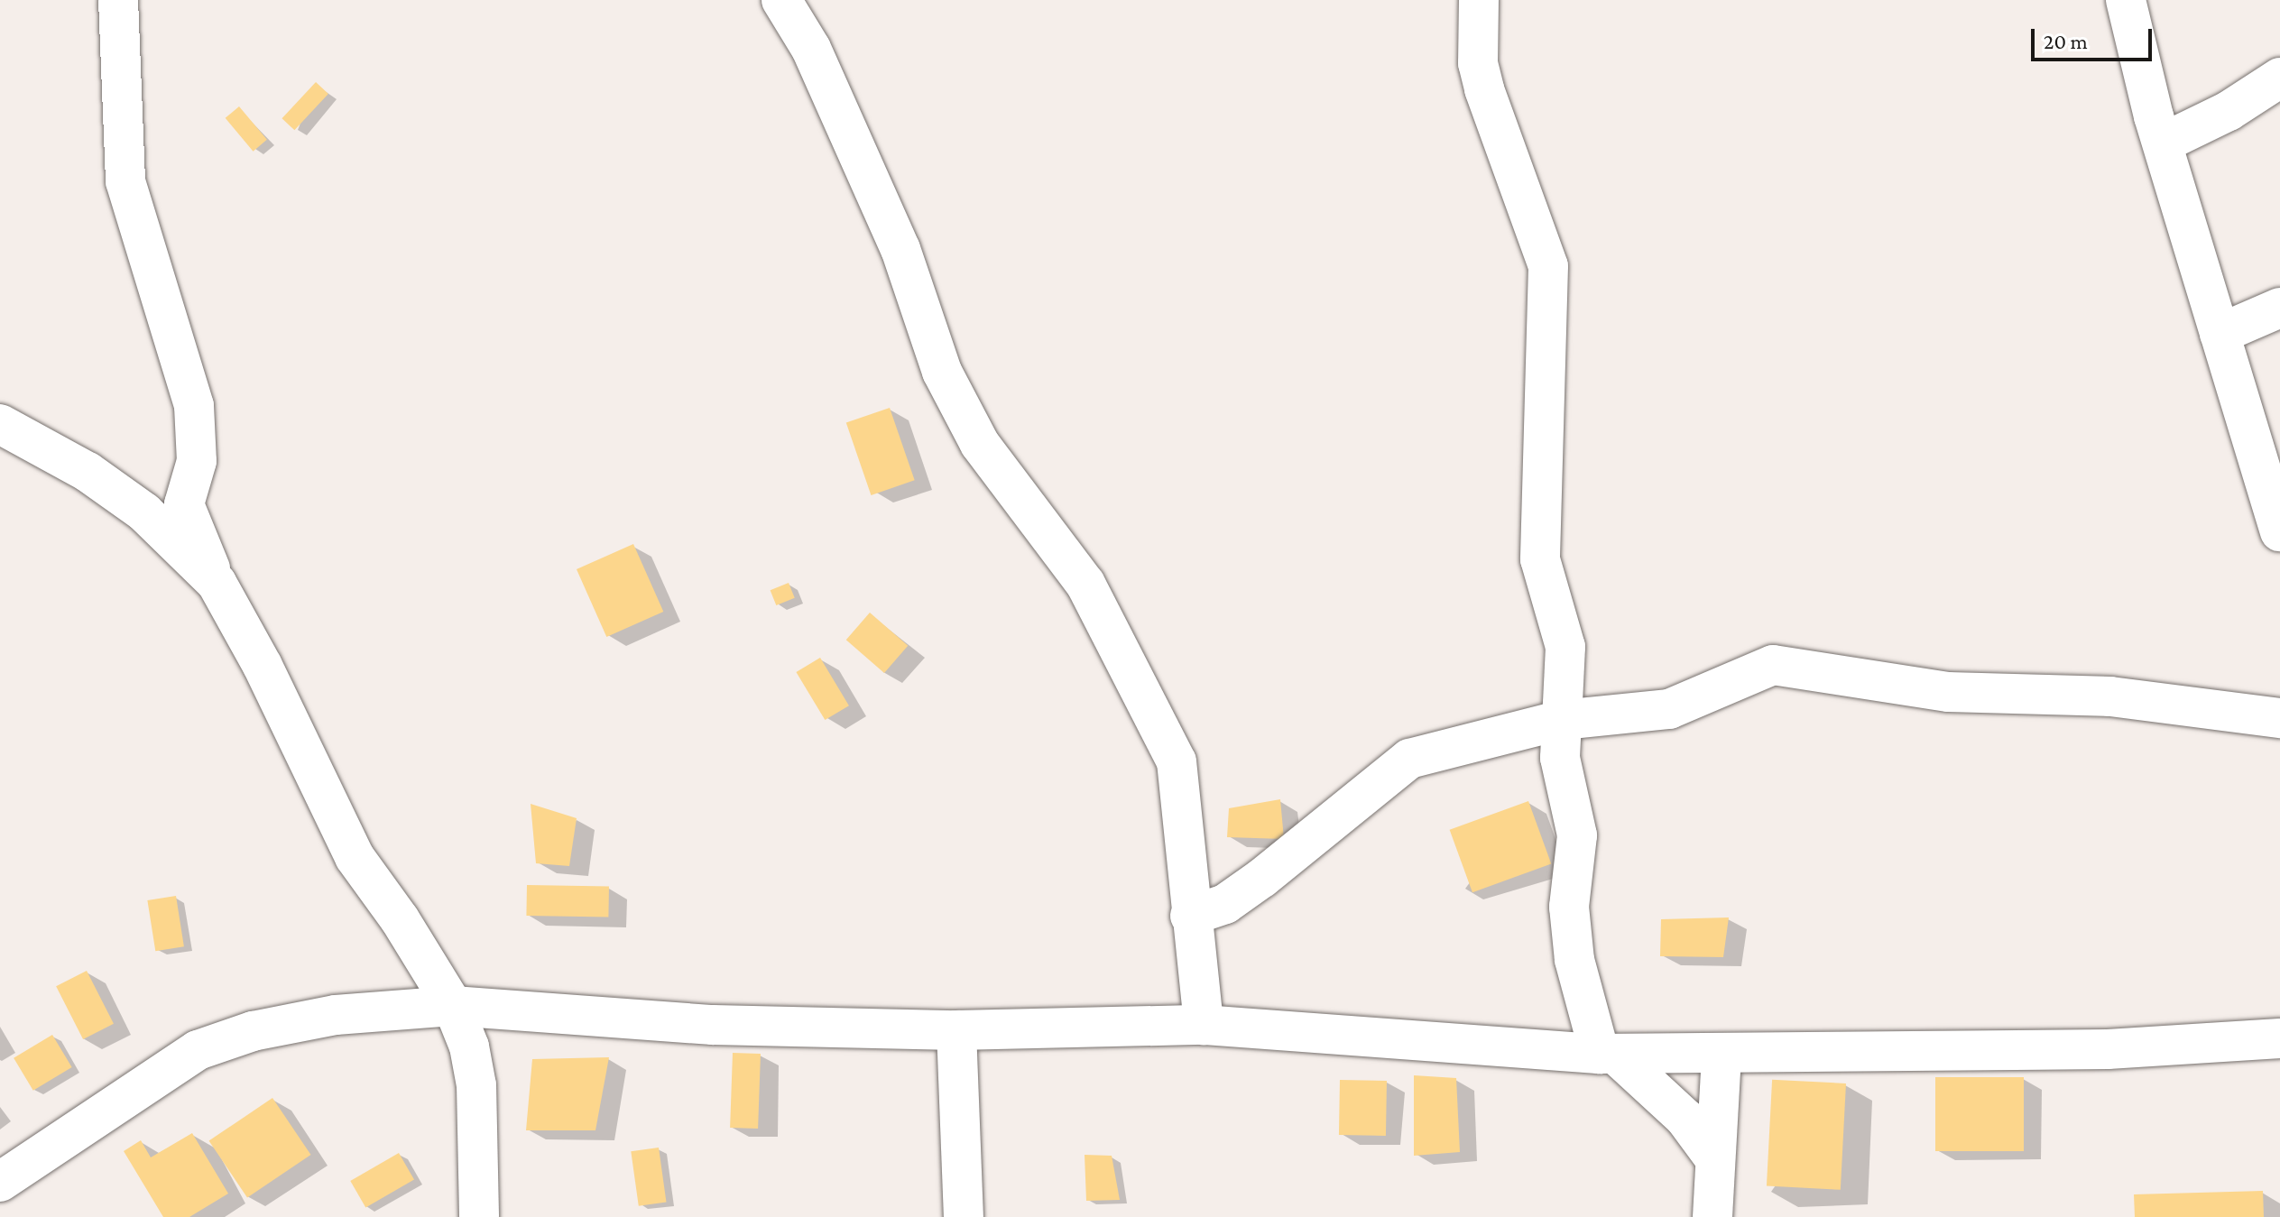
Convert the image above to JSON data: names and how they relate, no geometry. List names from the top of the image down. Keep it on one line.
{"scale_bar":"20 m"}
